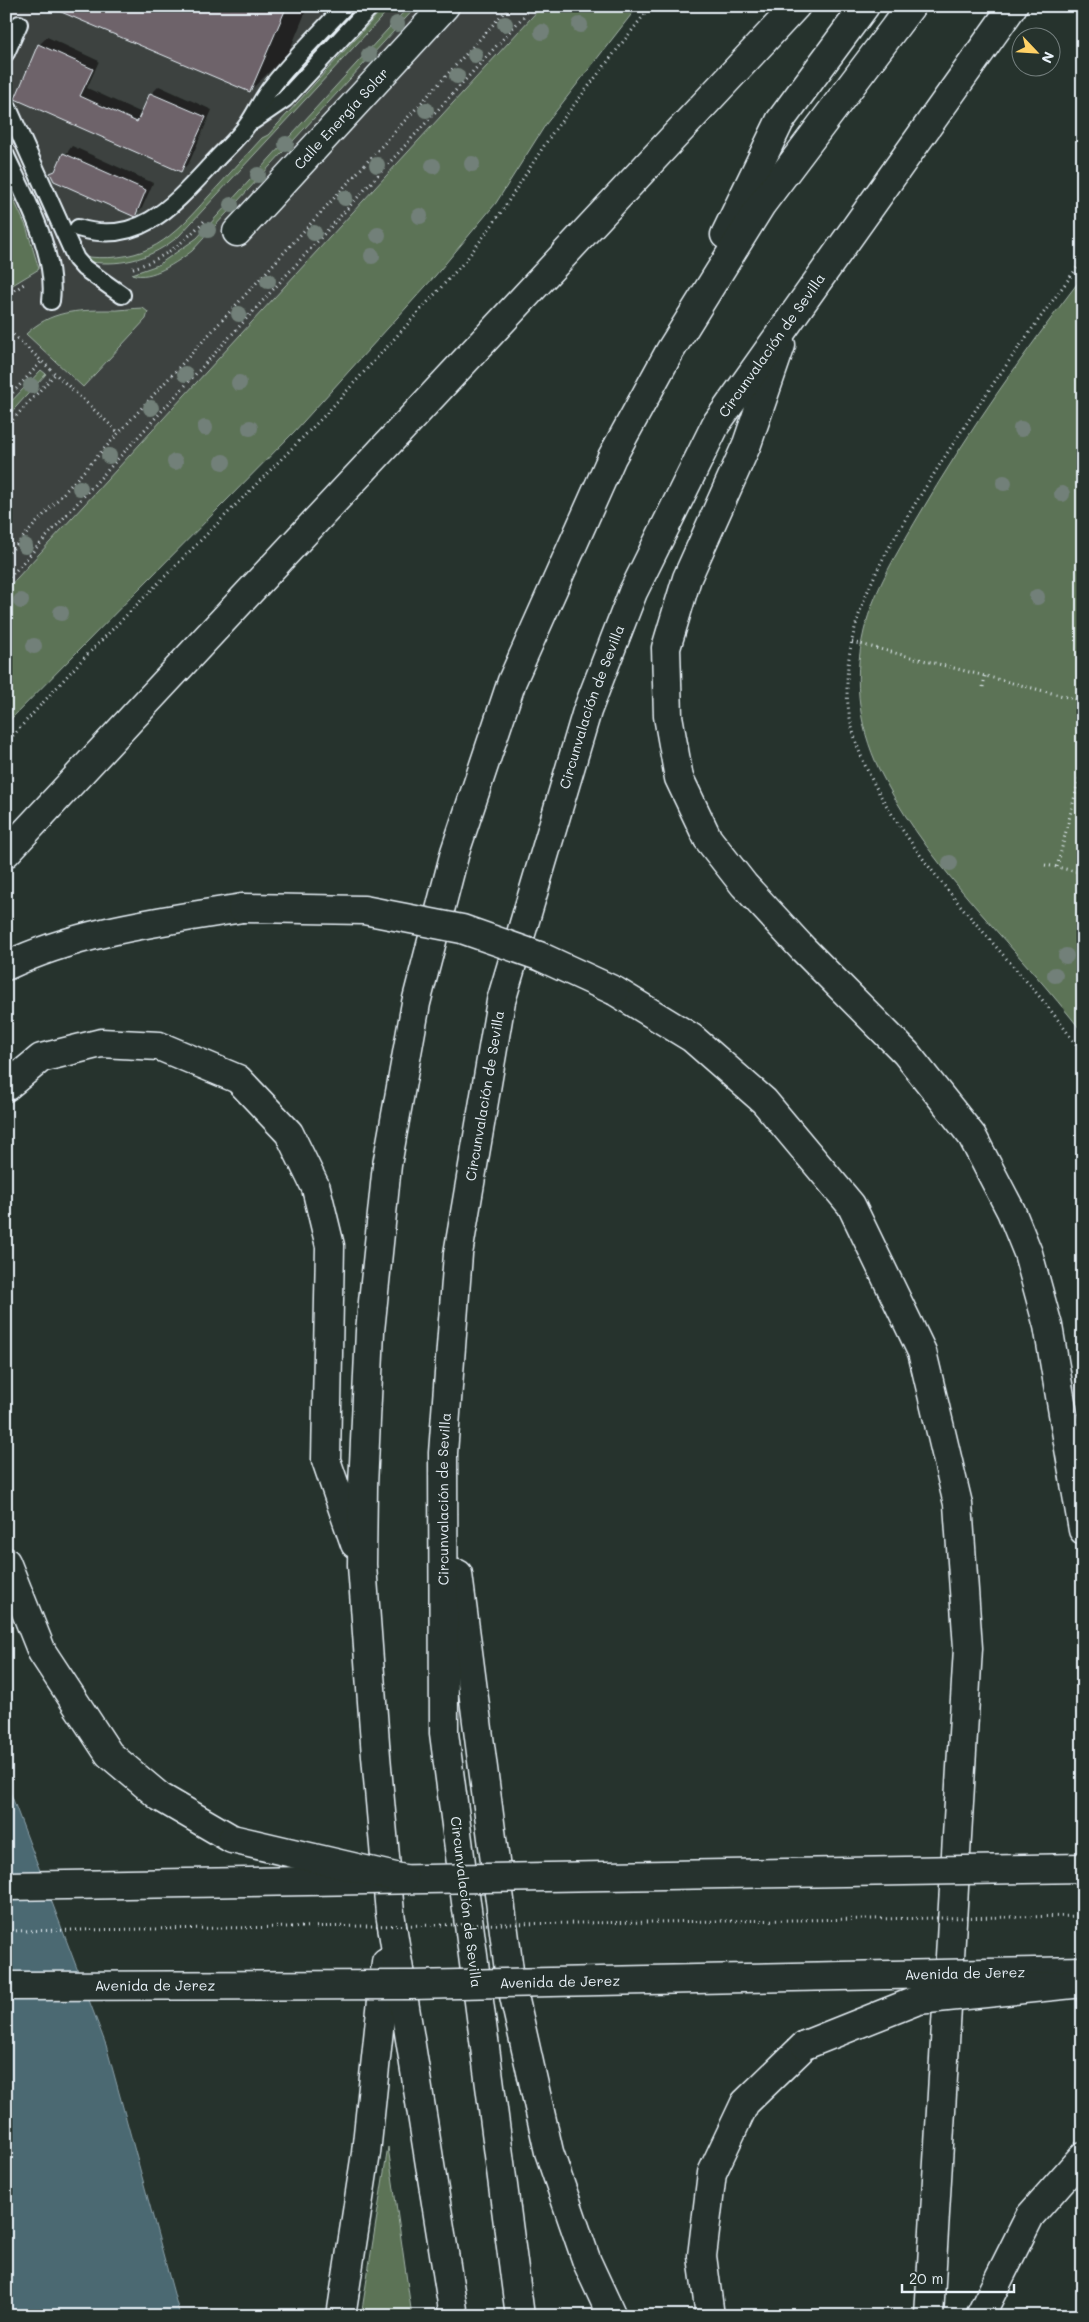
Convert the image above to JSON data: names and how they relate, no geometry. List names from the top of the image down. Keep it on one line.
{"streets":{"main road":["Calle Energía Solar","Circunvalación de Sevilla","Avenida de Jerez"]},"scale_bar":"20 m","north":"bottom right"}
